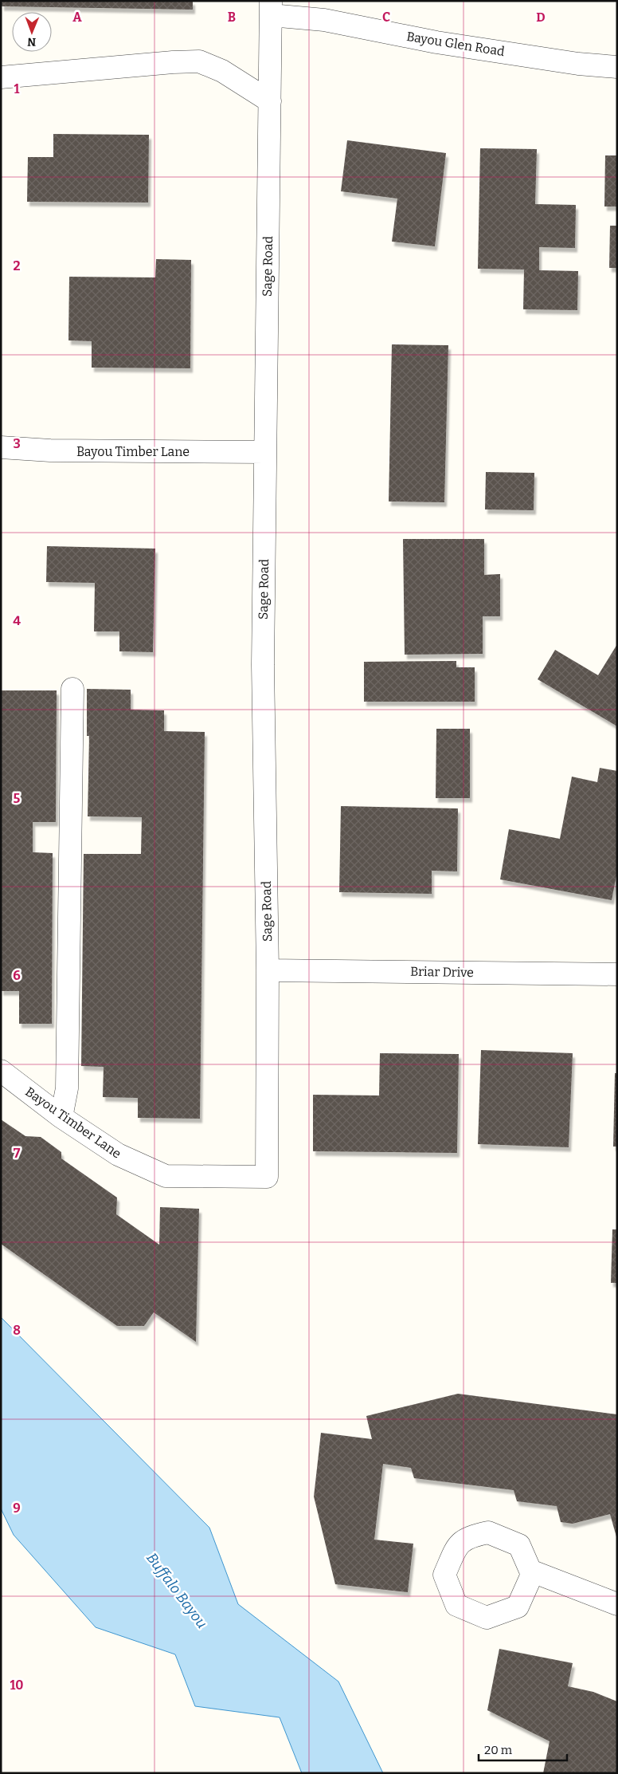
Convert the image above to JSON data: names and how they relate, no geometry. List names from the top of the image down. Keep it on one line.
{"streets":{"street":["Bayou Glen Road","Sage Road","Bayou Timber Lane","Briar Drive"]},"crossings":[["Bayou Glen Road","Sage Road"],["Sage Road","Bayou Timber Lane"],["Sage Road","Briar Drive"]],"water":["Buffalo Bayou"],"scale_bar":"20 m","north":"bottom","grid":{"columns":["A","B","C","D"],"rows":["1","2","3","4","5","6","7","8","9","10"]}}
